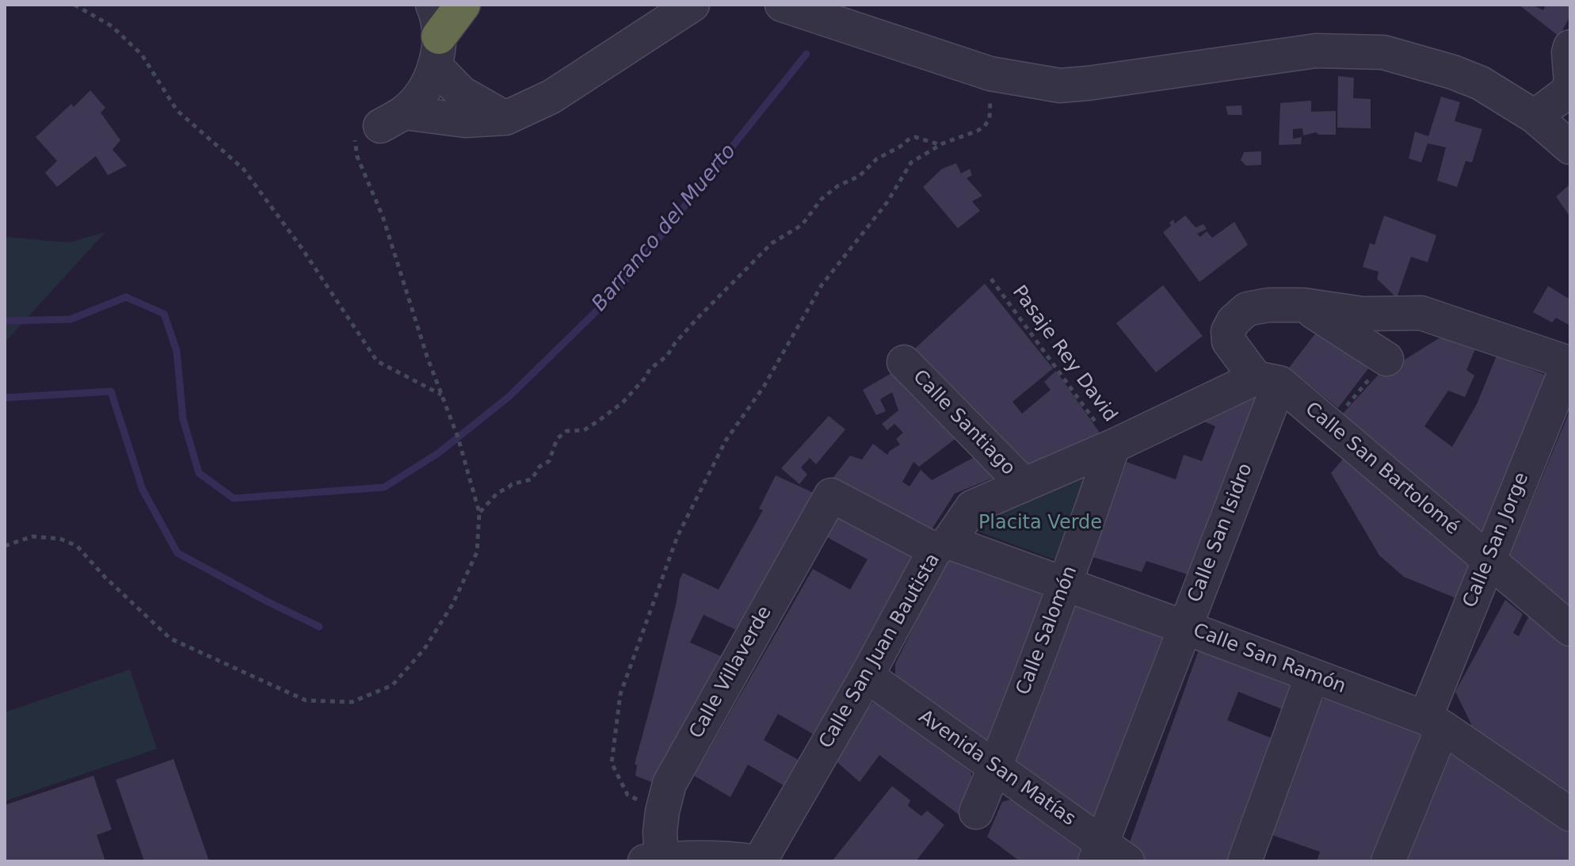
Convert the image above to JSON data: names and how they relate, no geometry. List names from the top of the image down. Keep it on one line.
{"streets":{"street":["Calle Santiago","Calle San Bartolomé","Calle San Isidro","Calle San Jorge","Calle Salomón","Calle San Juan Bautista","Calle San Ramón","Calle Villaverde","Avenida San Matías"],"path":["Pasaje Rey David"]},"crossings":[["Pasaje Rey David","Calle Salomón"],["Pasaje Rey David","Calle San Juan Bautista"],["Calle Santiago","Calle San Juan Bautista"],["Calle San Bartolomé","Calle San Isidro"],["Calle San Bartolomé","Calle San Jorge"],["Calle San Bartolomé","Calle San Juan Bautista"],["Calle San Isidro","Calle San Juan Bautista"],["Calle San Isidro","Calle San Ramón"],["Calle San Isidro","Avenida San Matías"],["Calle San Jorge","Calle San Ramón"],["Calle Salomón","Calle San Juan Bautista"],["Calle Salomón","Calle San Ramón"],["Calle Salomón","Avenida San Matías"],["Calle San Juan Bautista","Calle San Ramón"],["Calle San Juan Bautista","Avenida San Matías"],["Calle San Ramón","Calle Villaverde"]],"water":["Barranco del Muerto"],"parks":["Placita Verde"]}
